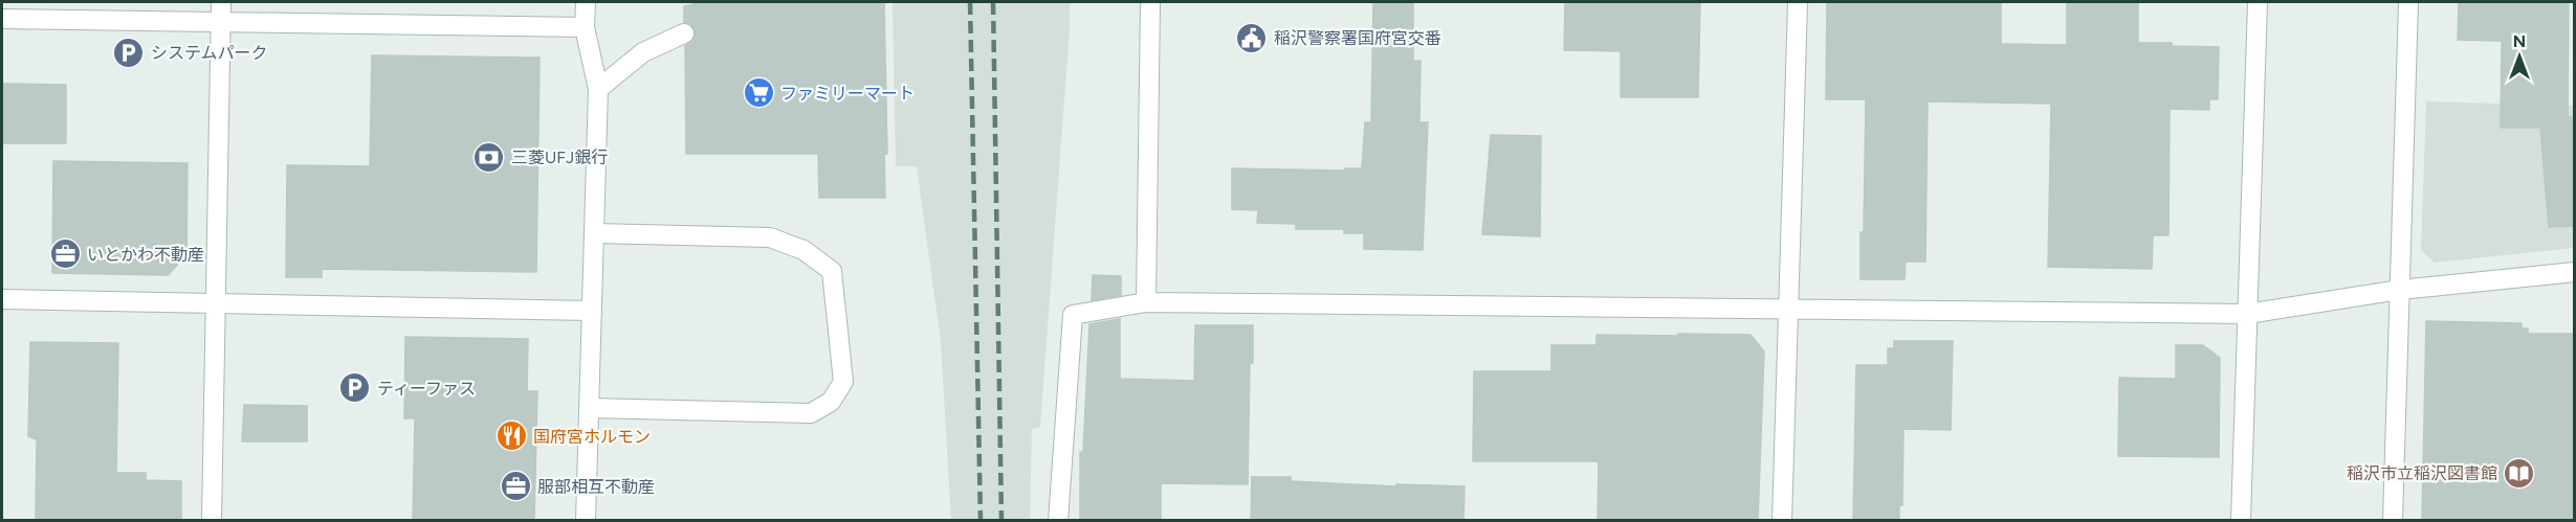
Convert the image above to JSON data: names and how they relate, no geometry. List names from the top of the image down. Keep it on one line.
{"places":{"public building":["稲沢警察署国府宮交番"],"parking":["システムパーク","ティーファス"],"supermarket":["ファミリーマート"],"bank":["三菱UFJ銀行"],"office":["いとかわ不動産","服部相互不動産"],"restaurant":["国府宮ホルモン"],"library":["稲沢市立稲沢図書館"]},"north":"top"}
